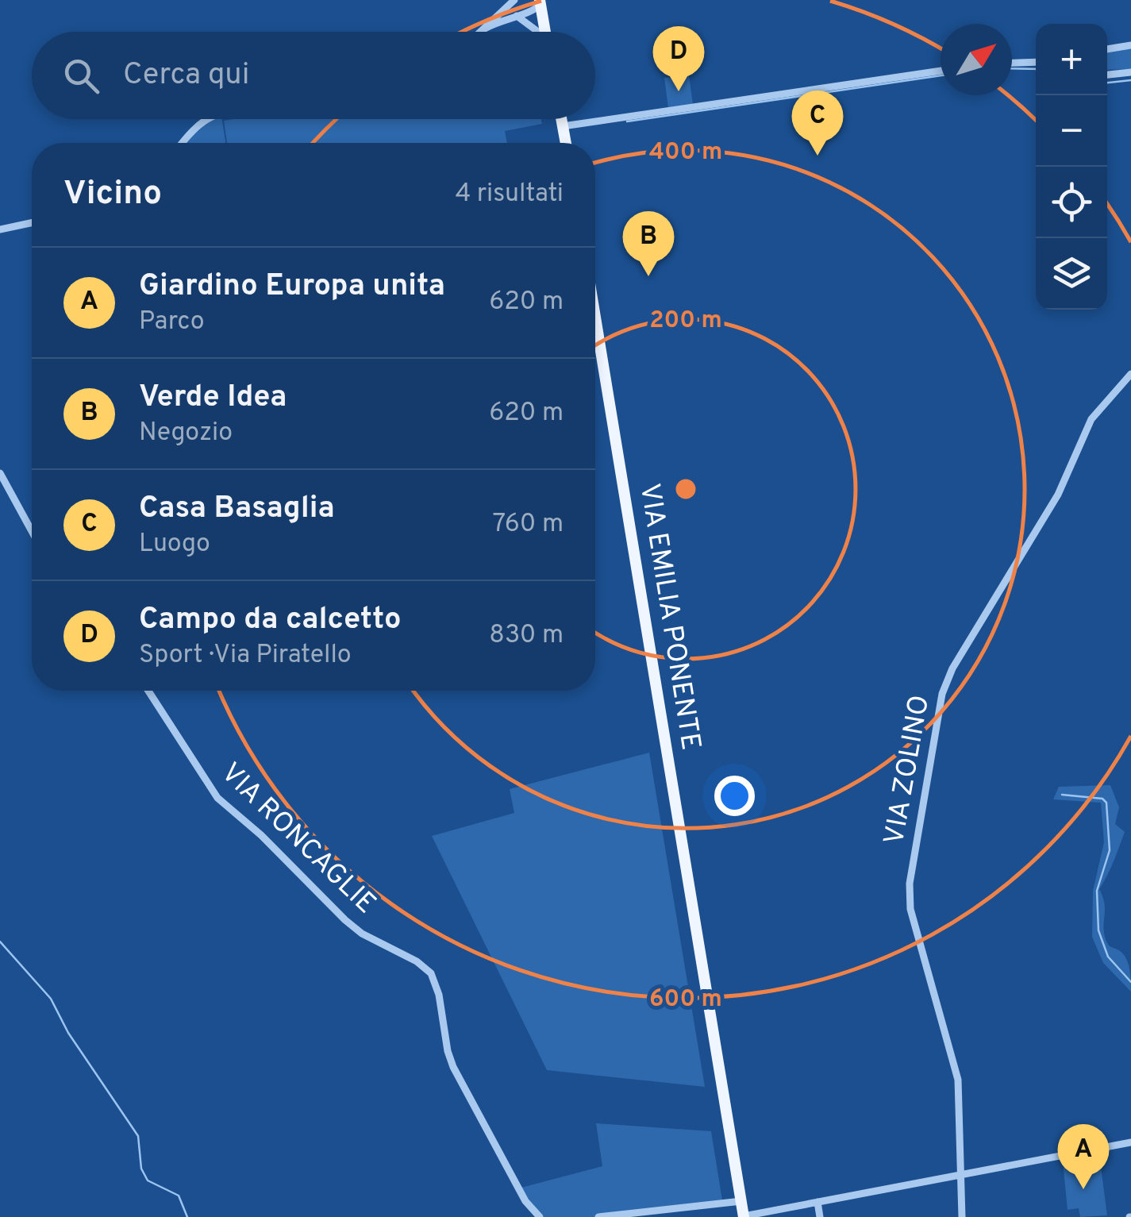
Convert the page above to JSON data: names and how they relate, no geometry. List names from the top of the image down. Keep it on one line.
{"streets":{"main road":["VIA EMILIA PONENTE"],"street":["VIA ZOLINO","VIA RONCAGLIE"]},"north":"top right","page":{"map_buttons":["+","−"],"pins":["D","C","B","A"],"search":"Cerca qui","heading":["Vicino","4 risultati"],"list":[{"mark":"A","name":"Giardino Europa unita","note":"Parco","value":"620 m"},{"mark":"B","name":"Verde Idea","note":"Negozio","value":"620 m"},{"mark":"C","name":"Casa Basaglia","note":"Luogo","value":"760 m"},{"mark":"D","name":"Campo da calcetto","note":"Sport · Via Piratello","value":"830 m"}]},"rings":["400 m","200 m","600 m"]}
